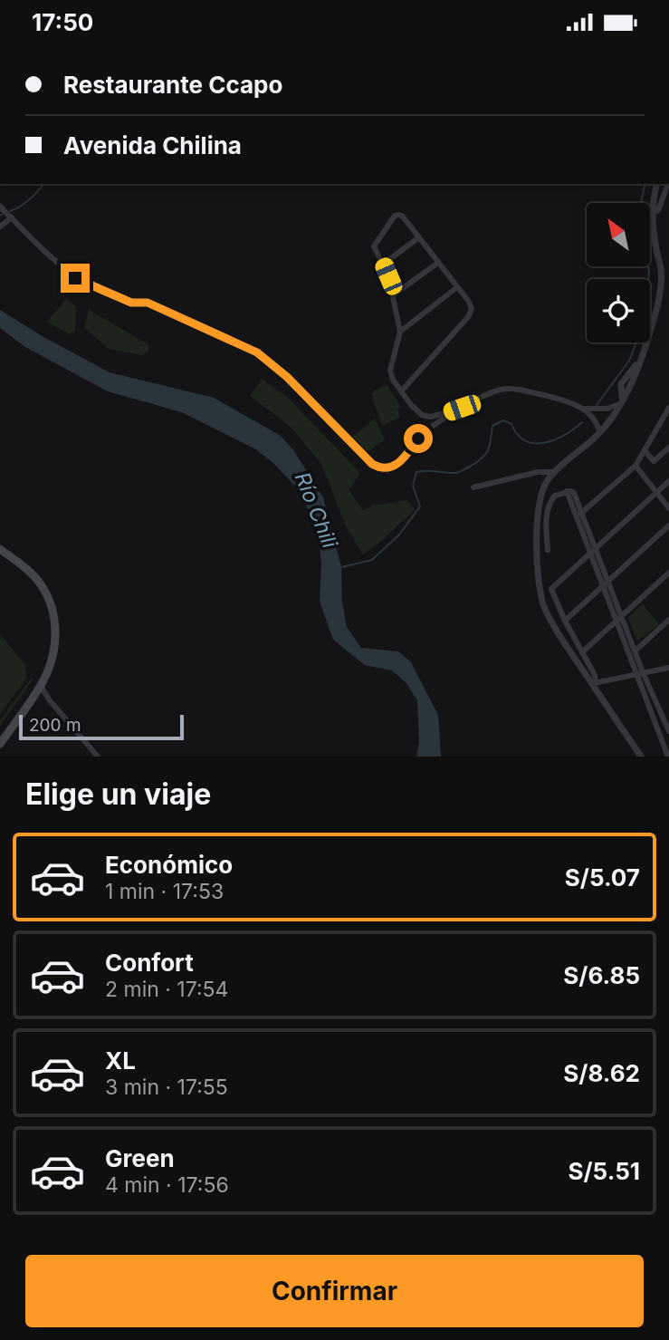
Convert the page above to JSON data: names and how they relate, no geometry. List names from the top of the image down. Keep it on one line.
{"water":["Río Chili"],"scale_bar":"200 m","north":"top left","page":{"status":"17:50","banner":["Restaurante Ccapo","Avenida Chilina"],"scale":"200 m","heading":"Elige un viaje","list":[{"name":"Económico","note":"1 min · 17:53","value":"S/5.07"},{"name":"Confort","note":"2 min · 17:54","value":"S/6.85"},{"name":"XL","note":"3 min · 17:55","value":"S/8.62"},{"name":"Green","note":"4 min · 17:56","value":"S/5.51"}],"buttons":"Confirmar"}}
